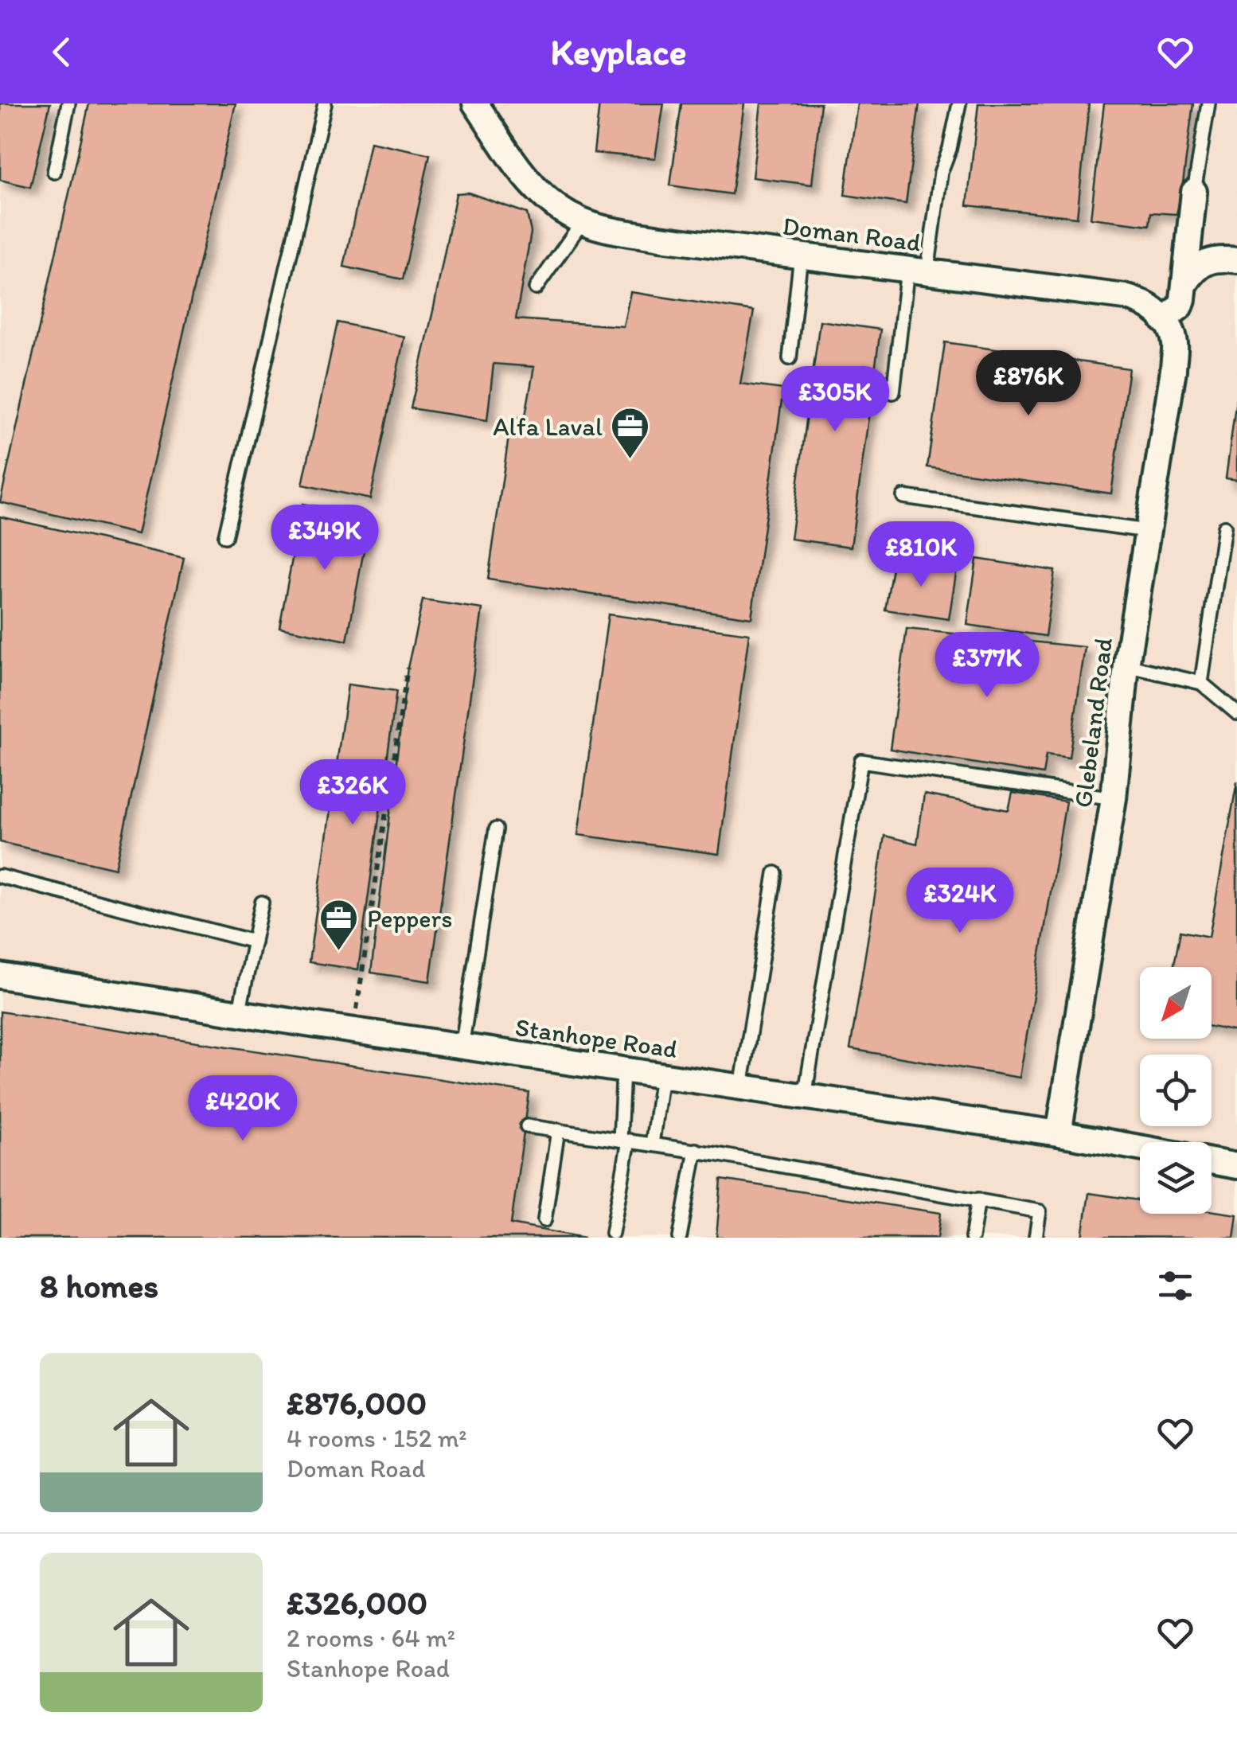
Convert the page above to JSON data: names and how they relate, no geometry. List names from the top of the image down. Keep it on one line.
{"streets":{"street":["Doman Road","Glebeland Road","Stanhope Road"]},"crossings":[["Doman Road","Glebeland Road"],["Glebeland Road","Stanhope Road"]],"places":{"office":["Alfa Laval","Peppers"]},"north":"bottom left","page":{"header":"Keyplace","price":["£876K","£305K","£349K","£810K","£377K","£326K","£324K","£420K"],"heading":"8 homes","list":[{"name":"£876,000","note":"4 rooms · 152 m² · Doman Road"},{"name":"£326,000","note":"2 rooms · 64 m² · Stanhope Road"}]}}
